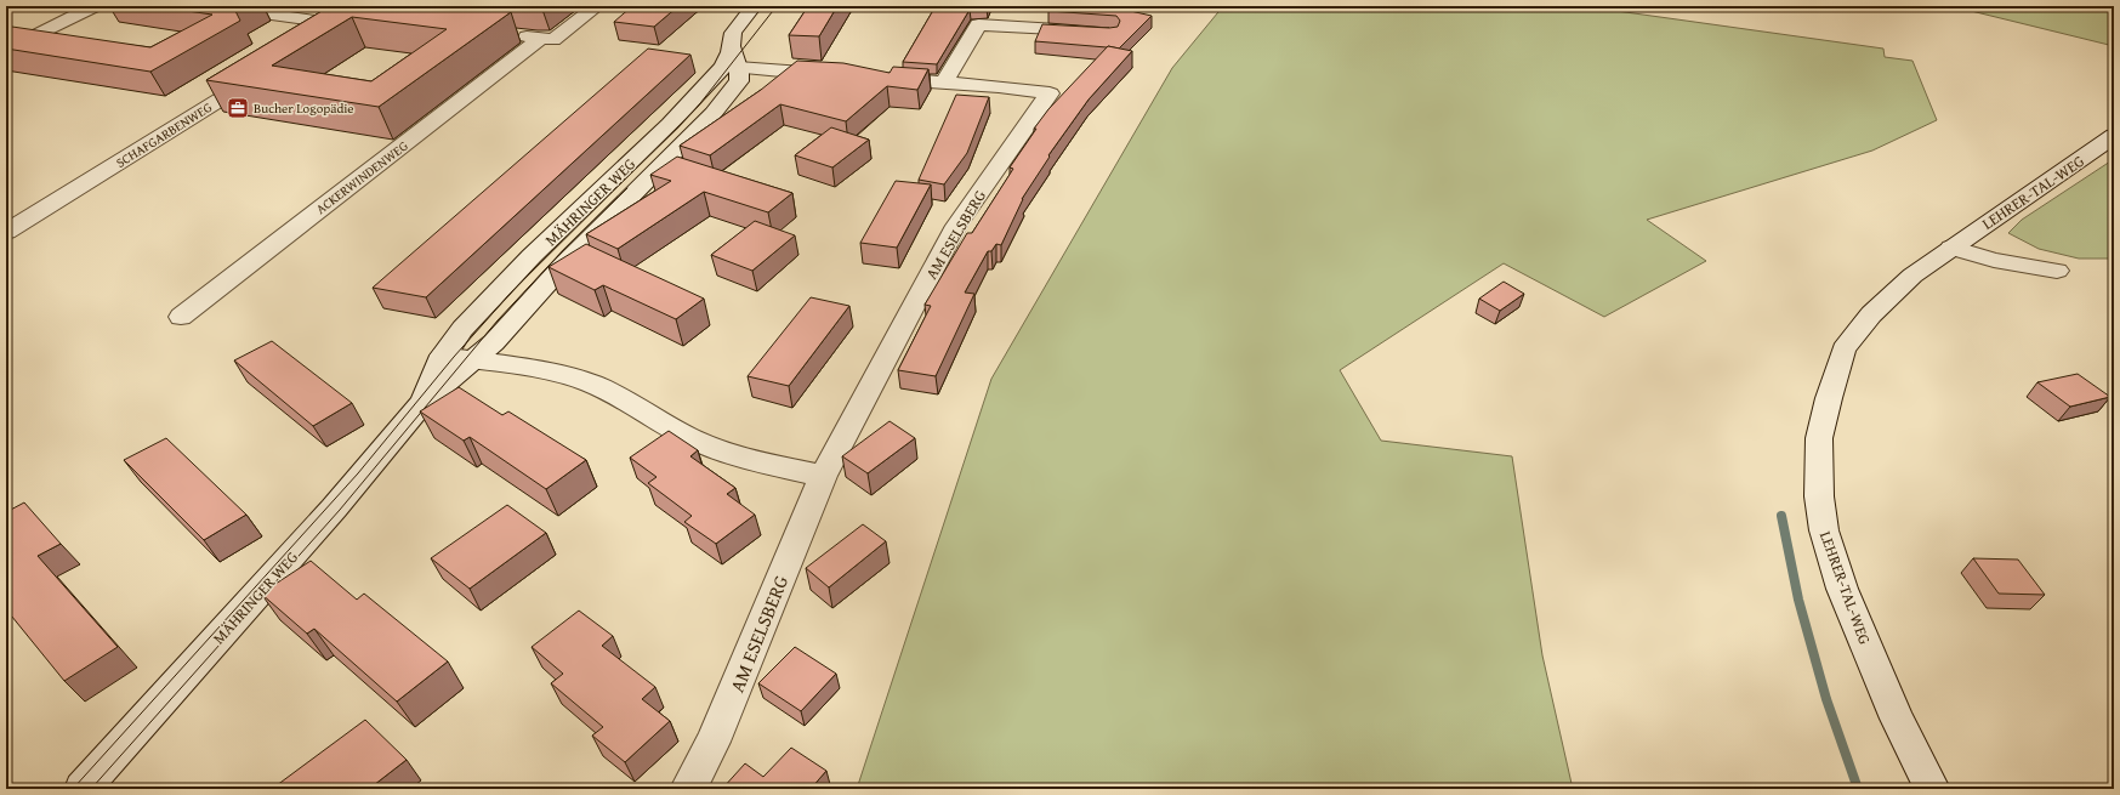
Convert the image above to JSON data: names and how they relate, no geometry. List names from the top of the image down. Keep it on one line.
{"streets":{"street":["SCHAFGARBENWEG","ACKERWINDENWEG","LEHRER-TAL-WEG","MÄHRINGER WEG","AM ESELSBERG"]},"places":{"office":["Bucher Logopädie"]}}
